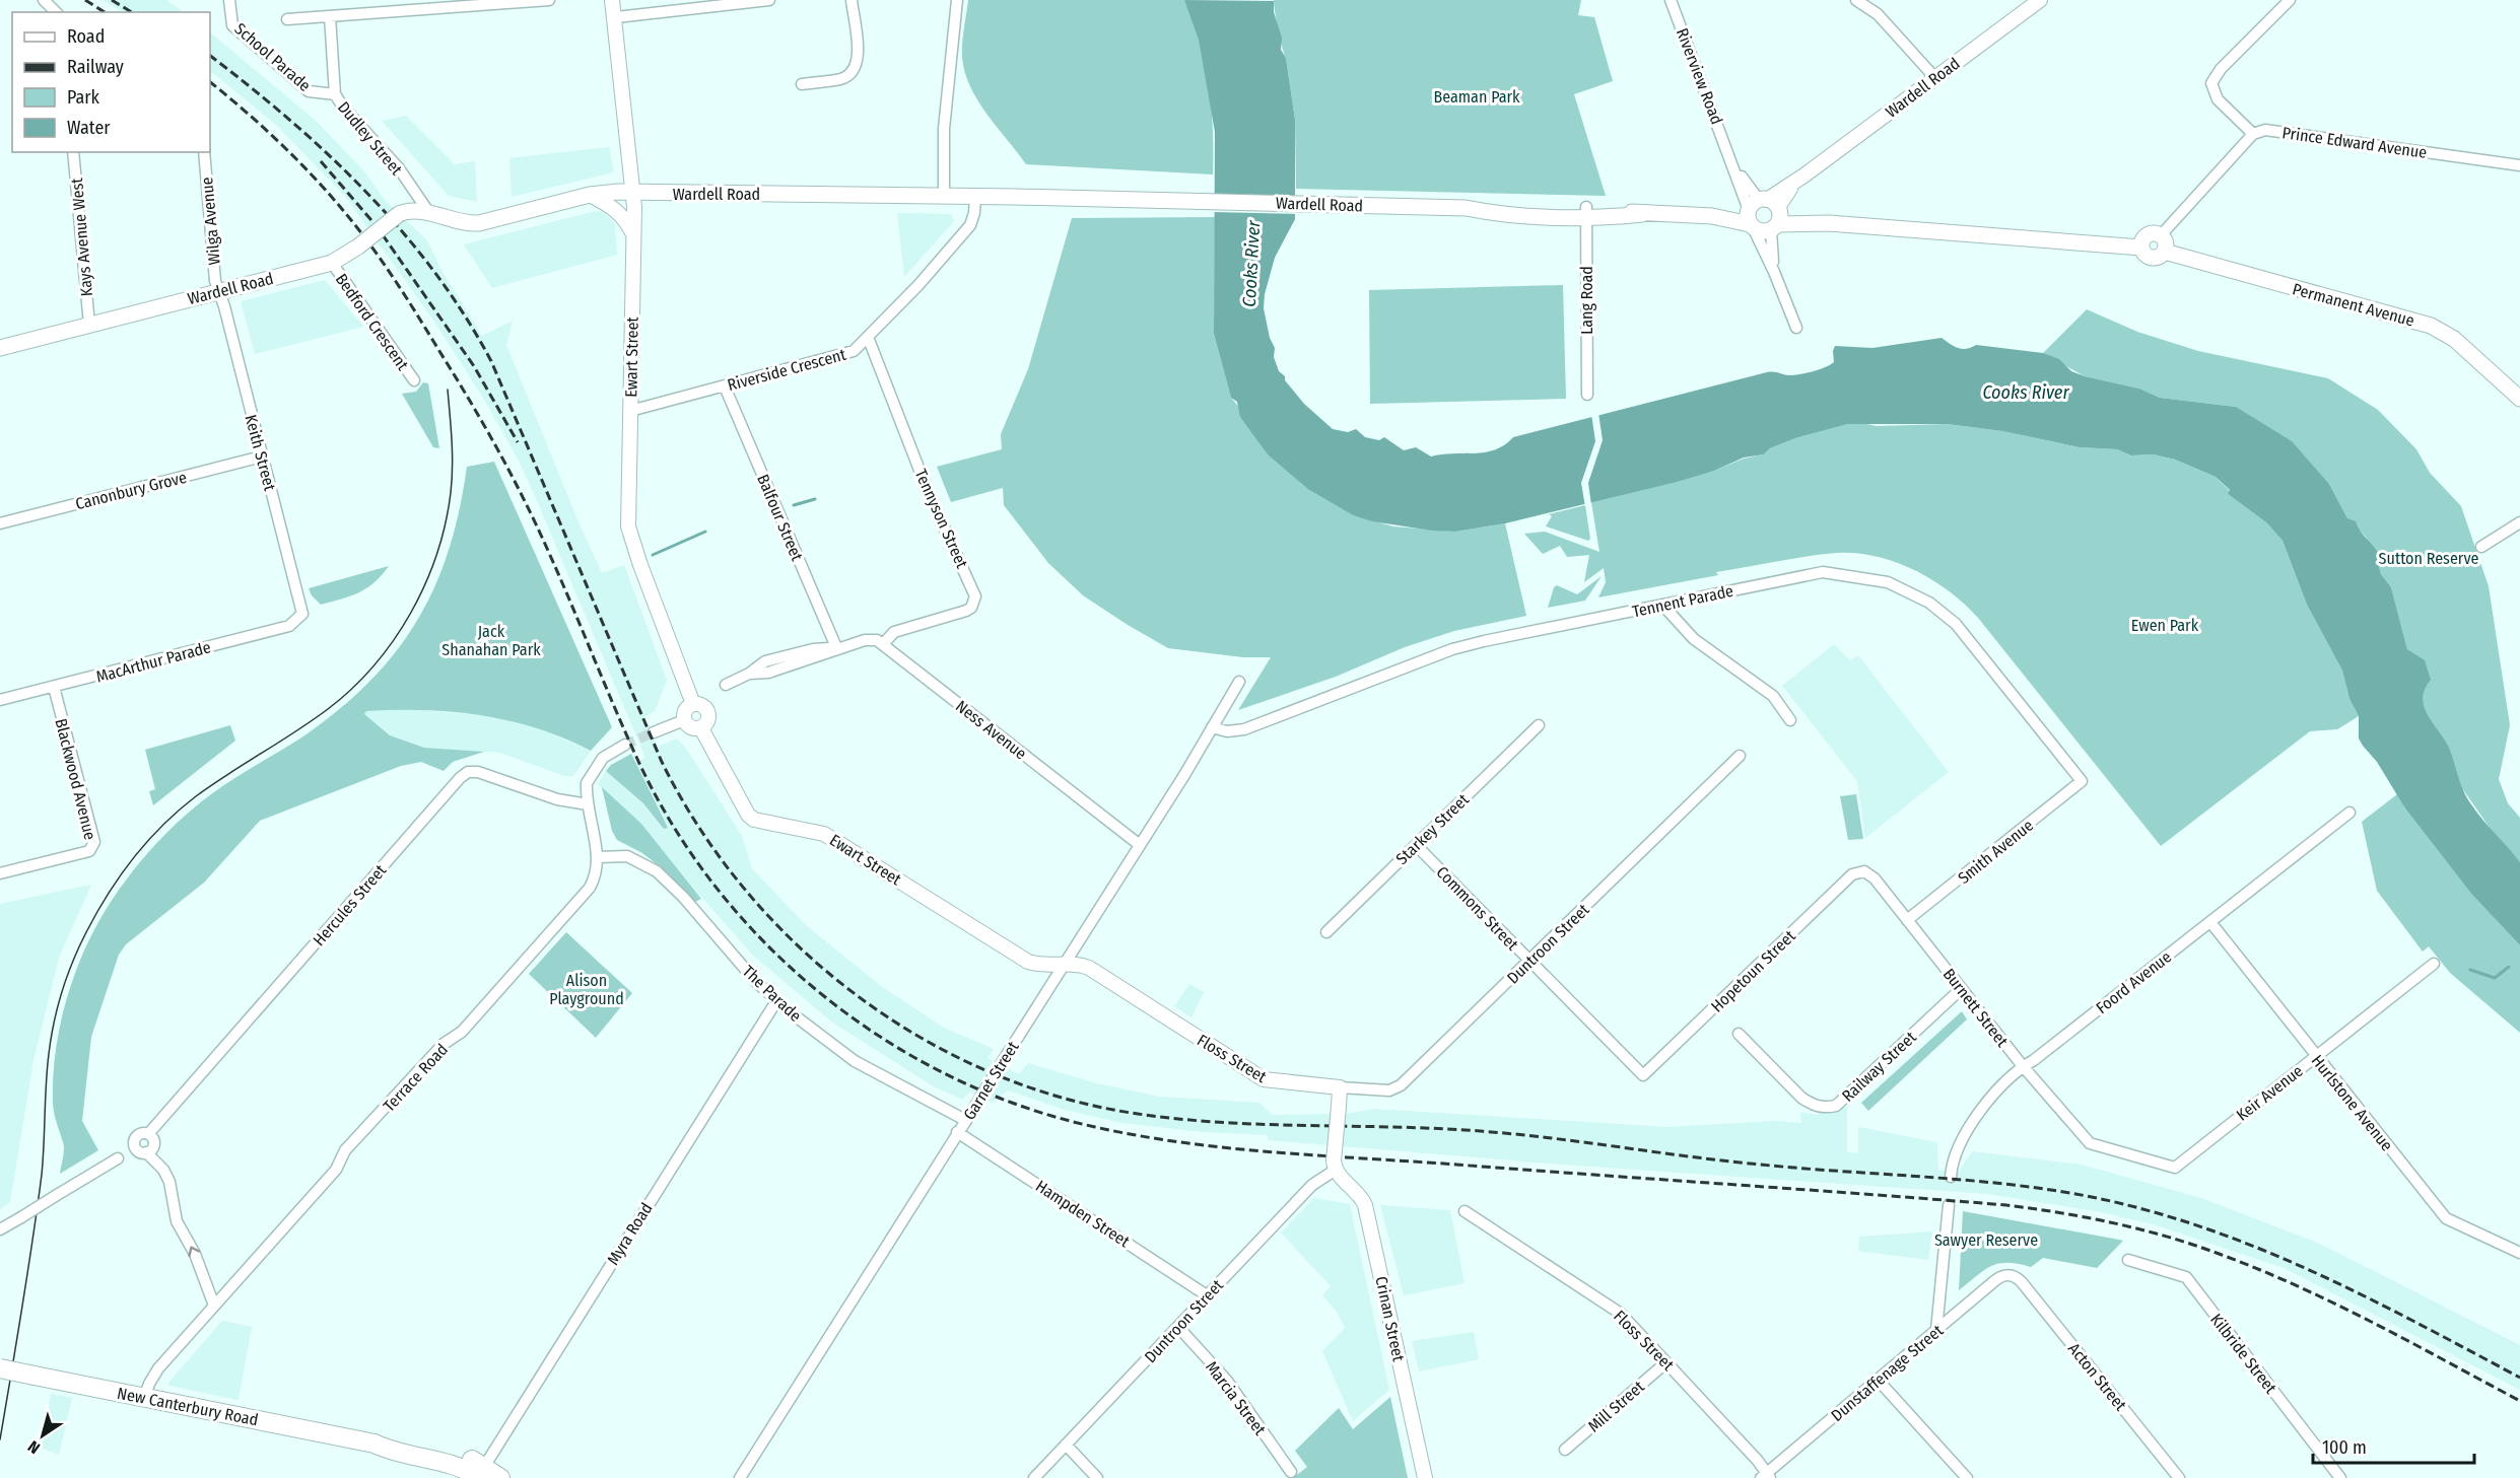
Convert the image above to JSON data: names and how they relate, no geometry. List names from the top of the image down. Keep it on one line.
{"streets":{"highway":["New Canterbury Road"],"main road":["Wardell Road","Permanent Avenue"],"street":["School Parade","Riverview Road","Dudley Street","Prince Edward Avenue","Wilga Avenue","Kays Avenue West","Lang Road","Bedford Crescent","Ewart Street","Riverside Crescent","Keith Street","Canonbury Grove","Balfour Street","Tennyson Street","Tennent Parade","MacArthur Parade","Ness Avenue","Blackwood Avenue","Starkey Street","Smith Avenue","Hercules Street","Commons Street","Duntroon Street","Hopetoun Street","Foord Avenue","The Parade","Burnett Street","Floss Street","Railway Street","Terrace Road","Garnet Street","Keir Avenue","Hurlstone Avenue","Hampden Street","Myra Road","Crinan Street","Kilbride Street","Dunstaffenage Street","Acton Street","Marcia Street","Mill Street"]},"crossings":[["School Parade","Dudley Street"],["Riverview Road","Wardell Road"],["Wardell Road","Dudley Street"],["Wardell Road","Wilga Avenue"],["Wardell Road","Kays Avenue West"],["Wardell Road","Lang Road"],["Wardell Road","Bedford Crescent"],["Wardell Road","Ewart Street"],["Wardell Road","Riverside Crescent"],["Wardell Road","Keith Street"],["Wilga Avenue","Keith Street"],["Ewart Street","Riverside Crescent"],["Ewart Street","Floss Street"],["Ewart Street","Garnet Street"],["Riverside Crescent","Balfour Street"],["Riverside Crescent","Tennyson Street"],["Keith Street","Canonbury Grove"],["Keith Street","MacArthur Parade"],["Tennyson Street","Ness Avenue"],["Tennent Parade","Smith Avenue"],["Tennent Parade","Garnet Street"],["MacArthur Parade","Blackwood Avenue"],["Ness Avenue","Garnet Street"],["Starkey Street","Commons Street"],["Smith Avenue","Burnett Street"],["Hercules Street","Terrace Road"],["Commons Street","Duntroon Street"],["Commons Street","Hopetoun Street"],["Duntroon Street","Floss Street"],["Duntroon Street","Hampden Street"],["Duntroon Street","Crinan Street"],["Duntroon Street","Marcia Street"],["Hopetoun Street","Burnett Street"],["Foord Avenue","Burnett Street"],["Foord Avenue","Hurlstone Avenue"],["The Parade","Terrace Road"],["The Parade","Garnet Street"],["The Parade","Myra Road"],["Burnett Street","Railway Street"],["Burnett Street","Keir Avenue"],["Floss Street","Garnet Street"],["Floss Street","Dunstaffenage Street"],["Floss Street","Mill Street"],["Terrace Road","New Canterbury Road"],["Garnet Street","Hampden Street"],["Keir Avenue","Hurlstone Avenue"],["Myra Road","New Canterbury Road"],["Dunstaffenage Street","Acton Street"]],"water":["Cooks River"],"parks":["Beaman Park","Sutton Reserve","Ewen Park","Jack Shanahan Park","Alison Playground","Sawyer Reserve"],"legend":["Road","Railway","Park","Water"],"scale_bar":"100 m","north":"bottom left"}
